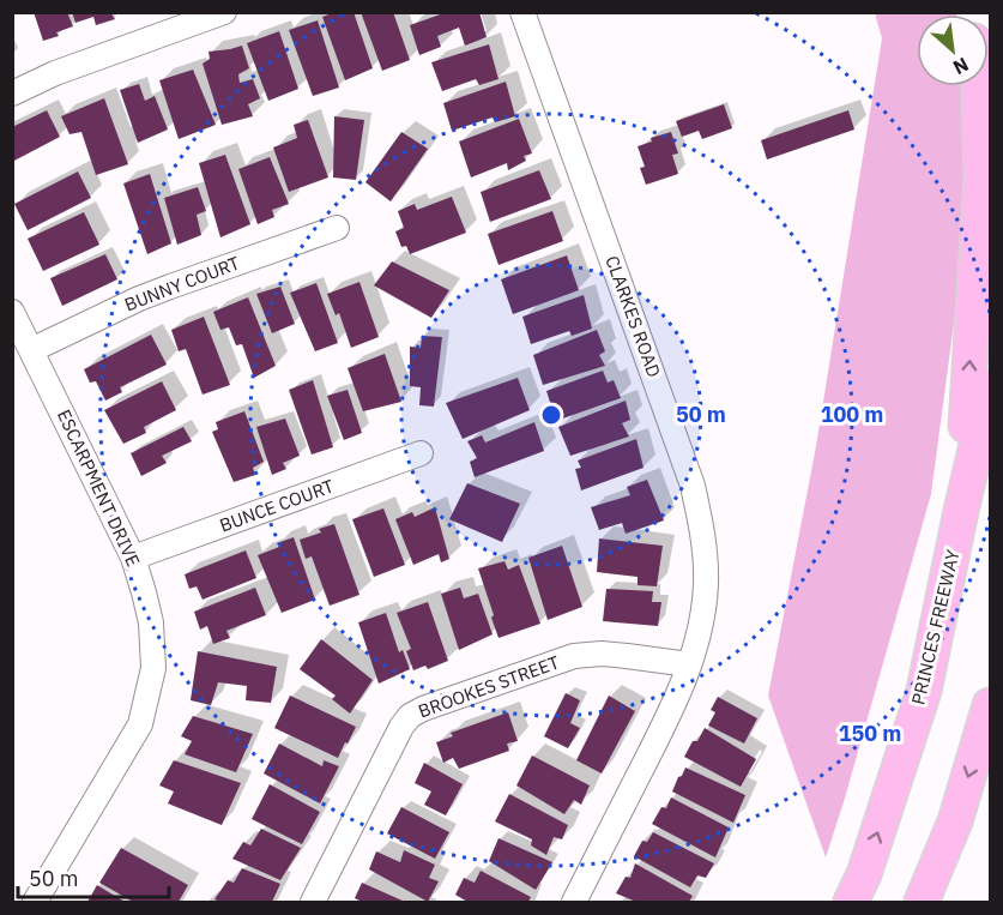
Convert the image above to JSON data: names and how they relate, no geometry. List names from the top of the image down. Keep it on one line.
{"streets":{"highway":["PRINCES FREEWAY"],"street":["BUNNY COURT","CLARKES ROAD","ESCARPMENT DRIVE","BUNCE COURT","BROOKES STREET"]},"crossings":[["BUNNY COURT","ESCARPMENT DRIVE"],["CLARKES ROAD","BROOKES STREET"],["ESCARPMENT DRIVE","BUNCE COURT"]],"scale_bar":"50 m","north":"bottom right","rings":["50 m","100 m","150 m"]}
